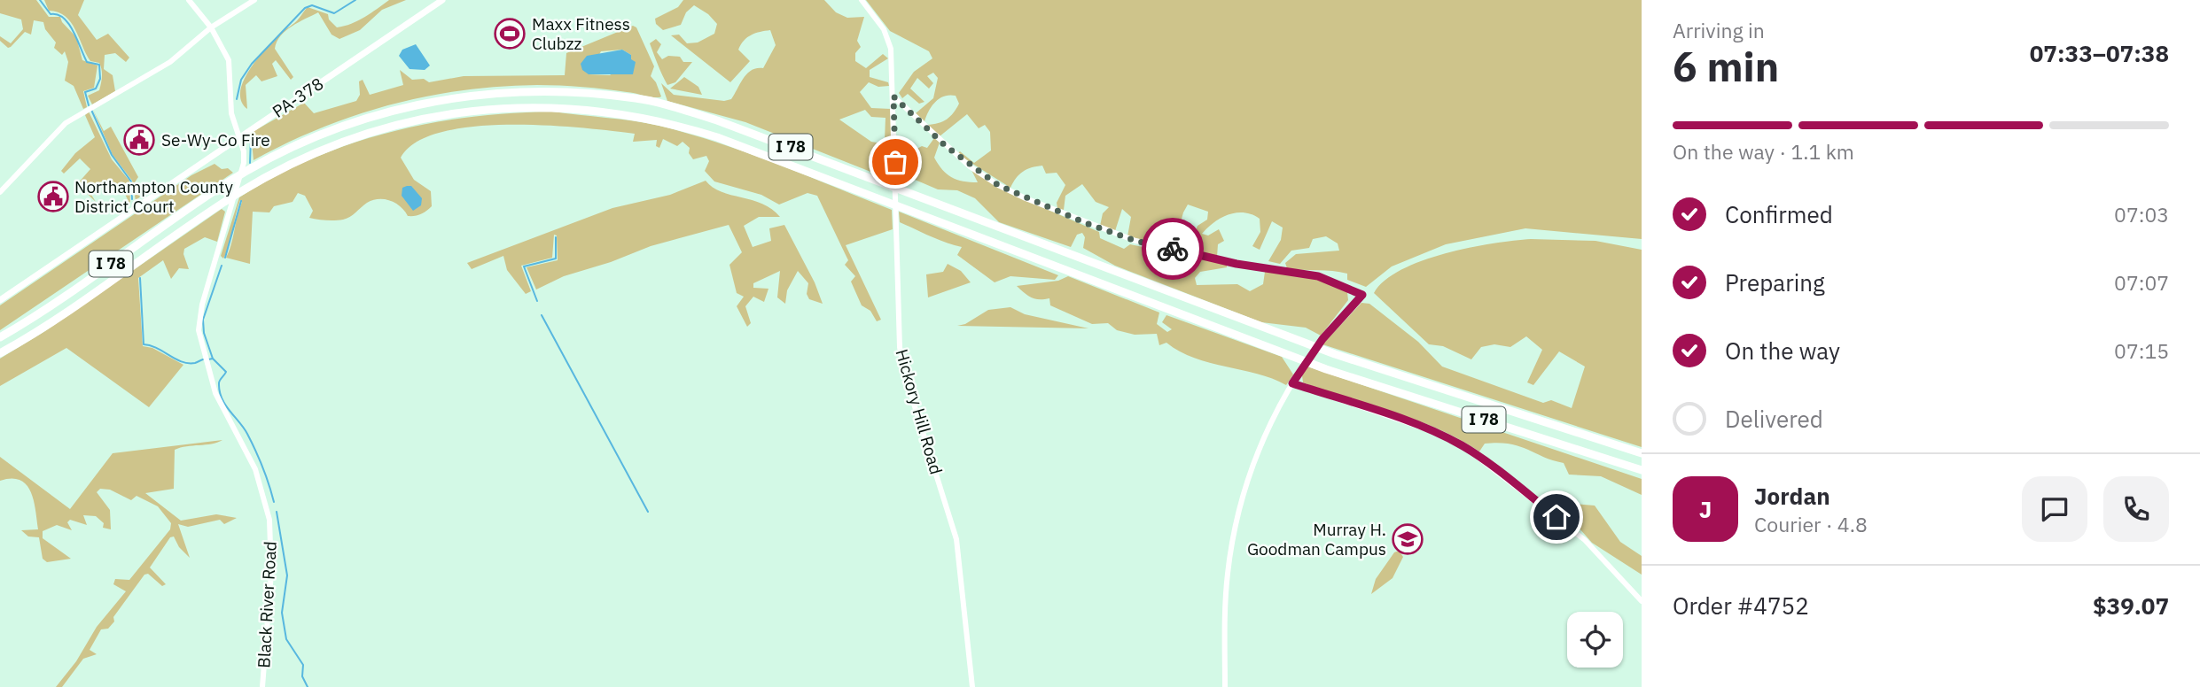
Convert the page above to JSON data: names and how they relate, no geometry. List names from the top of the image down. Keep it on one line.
{"streets":{"highway":["I 78"],"main road":["PA-378"],"street":["Hickory Hill Road","Black River Road"]},"crossings":[["PA-378","Black River Road"]],"places":{"sports":["Maxx Fitness Clubzz"],"public building":["Se-Wy-Co Fire","Northampton County District Court"],"school or university":["Murray H. Goodman Campus"]},"page":{"heading":["6 min","Arriving in","07:33–07:38"],"panel":["Jordan","Courier · 4.8","Order #4752","$39.07"],"bar":"On the way · 1.1 km","list":[["Confirmed","07:03"],["Preparing","07:07"],["On the way","07:15"],"Delivered"],"round":"J"}}
